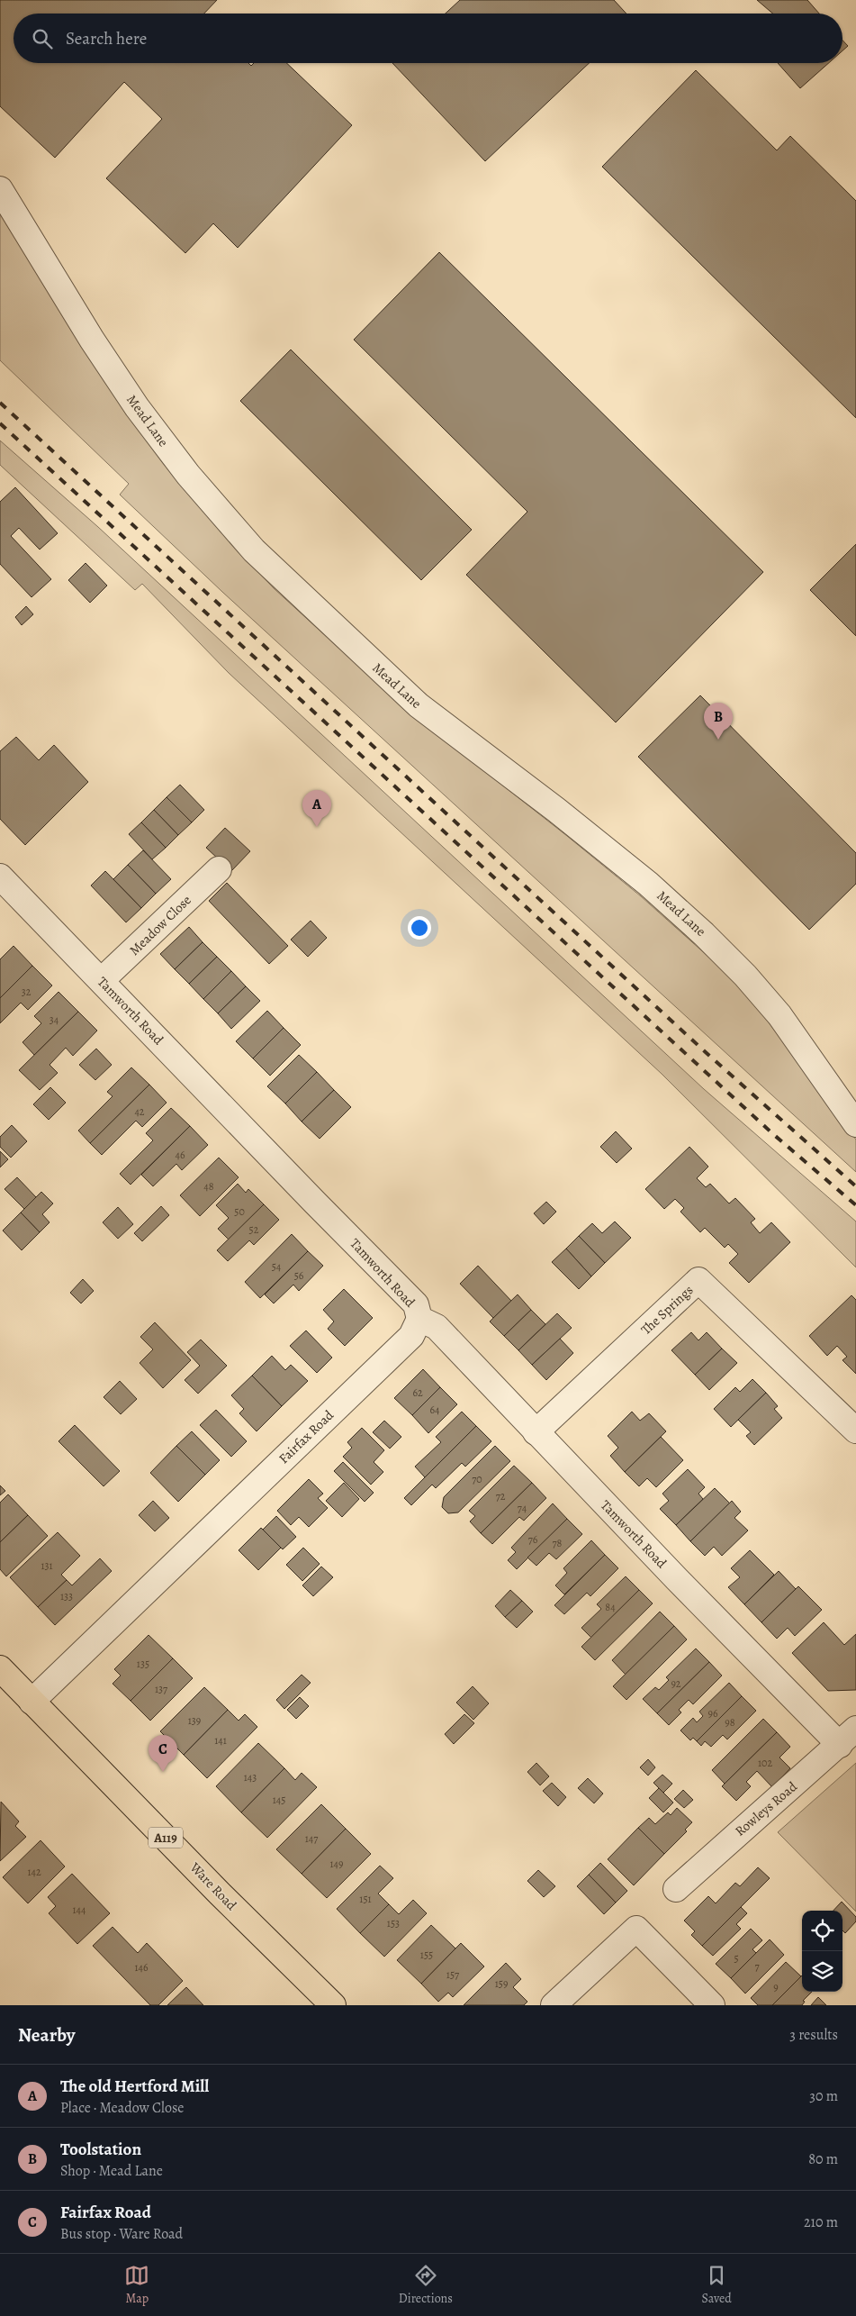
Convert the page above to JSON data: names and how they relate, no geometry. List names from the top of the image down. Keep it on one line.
{"streets":{"main road":["A119","Ware Road"],"street":["Mead Lane","Meadow Close","Tamworth Road","The Springs","Fairfax Road","Rowleys Road"]},"crossings":[["Meadow Close","Tamworth Road"],["Tamworth Road","The Springs"],["Tamworth Road","Fairfax Road"],["Tamworth Road","Rowleys Road"],["Fairfax Road","Ware Road"]],"house_numbers":["32","34","42","46","48","50","52","54","56","62","64","70","72","74","76","78","131","133","84","135","92","137","96","139","98","141","102","143","145","147","149","142","151","144","153","155","5","7","146","157","159","9"],"page":{"search":"Search here","pins":["B","A","C"],"heading":["Nearby","3 results"],"list":[{"mark":"A","name":"The old Hertford Mill","note":"Place · Meadow Close","value":"30 m"},{"mark":"B","name":"Toolstation","note":"Shop · Mead Lane","value":"80 m"},{"mark":"C","name":"Fairfax Road","note":"Bus stop · Ware Road","value":"210 m"}],"nav":["Map","Directions","Saved"]}}
